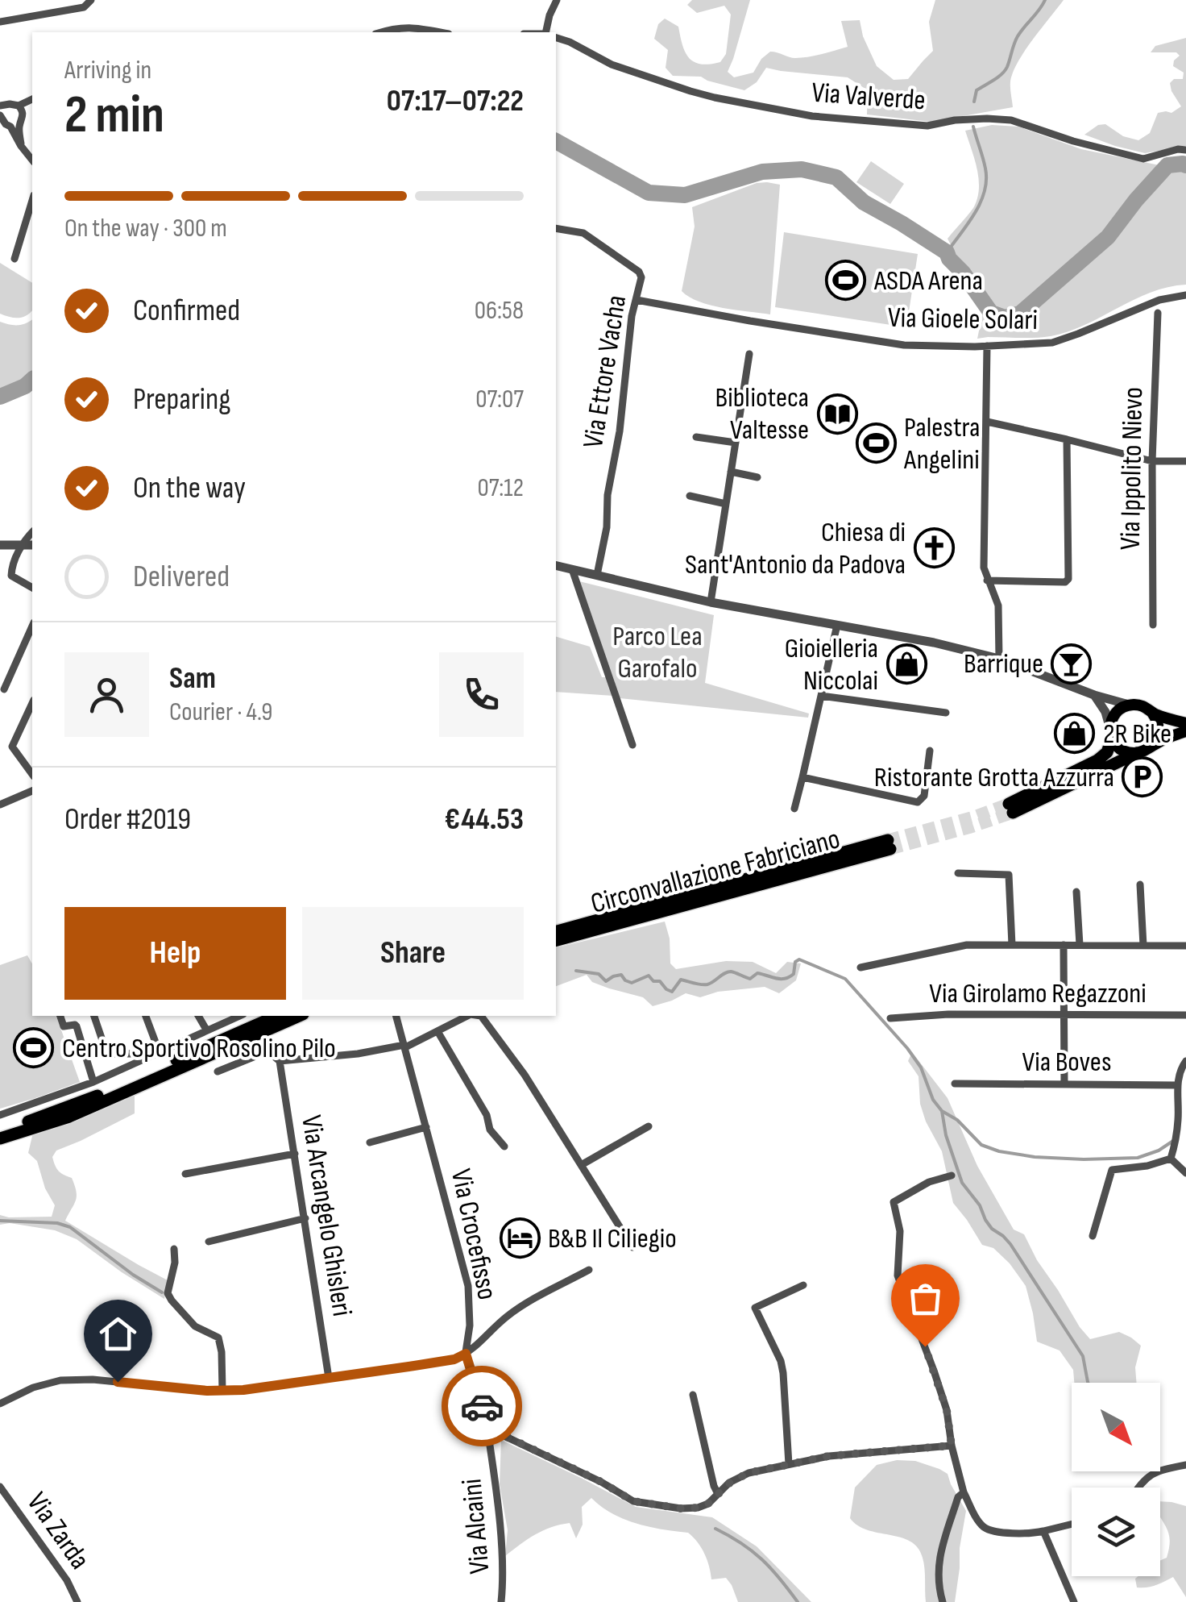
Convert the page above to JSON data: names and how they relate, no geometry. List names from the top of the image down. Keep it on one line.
{"streets":{"highway":["Circonvallazione Fabriciano"],"street":["Via Valverde","Via Gioele Solari","Via Ettore Vacha","Via Ippolito Nievo","Via Girolamo Regazzoni","Via Boves","Via Arcangelo Ghisleri","Via Crocefisso","Via Alcaini","Via Zarda"]},"crossings":[["Via Gioele Solari","Via Ettore Vacha"],["Via Crocefisso","Via Alcaini"]],"parks":["Parco Lea Garofalo"],"places":{"sports":["ASDA Arena","Palestra Angelini","Centro Sportivo Rosolino Pilo"],"library":["Biblioteca Valtesse"],"church":["Chiesa di Sant'Antonio da Padova"],"bar":["Barrique"],"shop":["Gioielleria Niccolai","2R Bike"],"parking":["Ristorante Grotta Azzurra"],"hotel":["B&B Il Ciliegio"]},"north":"bottom right","page":{"heading":["2 min","Arriving in","07:17–07:22"],"panel":["Sam","Courier · 4.9","Order #2019","€44.53"],"bar":"On the way · 300 m","list":[["Confirmed","06:58"],["Preparing","07:07"],["On the way","07:12"],"Delivered"],"buttons":["Help","Share"]}}
